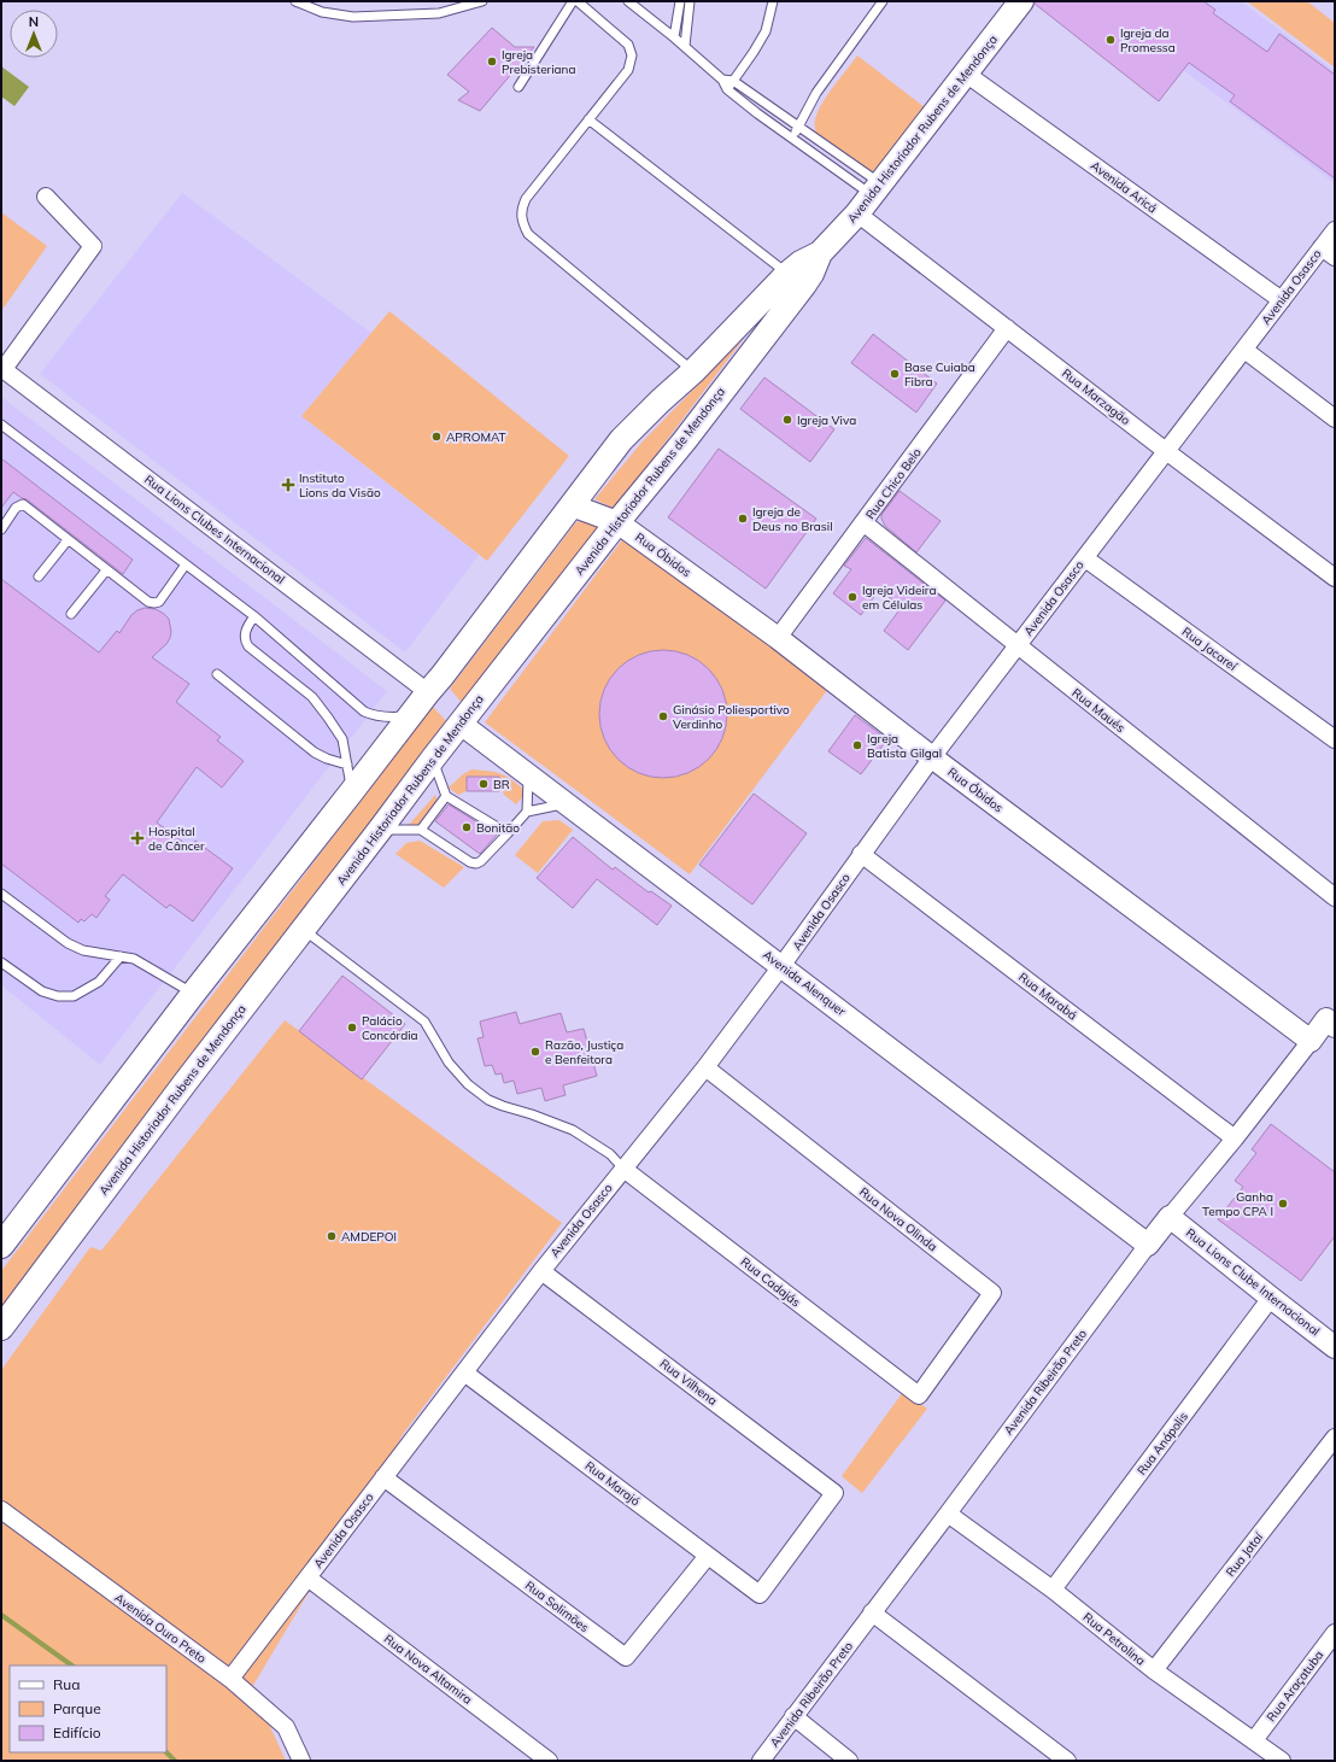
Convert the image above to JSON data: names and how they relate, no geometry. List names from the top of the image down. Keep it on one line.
{"streets":{"main road":["Avenida Historiador Rubens de Mendonça"],"street":["Avenida Aricá","Avenida Osasco","Rua Marzagão","Rua Chico Belo","Rua Lions Clubes Internacional","Rua Óbidos","Rua Jacareí","Rua Maués","Avenida Alenquer","Rua Marabá","Rua Nova Olinda","Rua Cadajás","Rua Lions Clube Internacional","Rua Vilhena","Avenida Ribeirão Preto","Rua Anápolis","Rua Marajó","Rua Jataí","Rua Solimões","Avenida Ouro Preto","Rua Petrolina","Rua Nova Altamira","Rua Araçatuba"]},"crossings":[["Avenida Historiador Rubens de Mendonça","Avenida Aricá"],["Avenida Historiador Rubens de Mendonça","Rua Marzagão"],["Avenida Historiador Rubens de Mendonça","Rua Lions Clubes Internacional"],["Avenida Historiador Rubens de Mendonça","Rua Óbidos"],["Avenida Historiador Rubens de Mendonça","Avenida Alenquer"],["Avenida Aricá","Avenida Osasco"],["Avenida Osasco","Rua Marzagão"],["Avenida Osasco","Rua Óbidos"],["Avenida Osasco","Rua Jacareí"],["Avenida Osasco","Rua Maués"],["Avenida Osasco","Avenida Alenquer"],["Avenida Osasco","Rua Marabá"],["Avenida Osasco","Rua Nova Olinda"],["Avenida Osasco","Rua Cadajás"],["Avenida Osasco","Rua Vilhena"],["Avenida Osasco","Rua Marajó"],["Avenida Osasco","Rua Solimões"],["Avenida Osasco","Avenida Ouro Preto"],["Avenida Osasco","Rua Nova Altamira"],["Rua Marzagão","Rua Chico Belo"],["Rua Chico Belo","Rua Óbidos"],["Rua Chico Belo","Rua Maués"],["Rua Óbidos","Avenida Ribeirão Preto"],["Avenida Alenquer","Avenida Ribeirão Preto"],["Rua Marabá","Avenida Ribeirão Preto"],["Rua Nova Olinda","Rua Cadajás"],["Rua Lions Clube Internacional","Avenida Ribeirão Preto"],["Rua Lions Clube Internacional","Rua Anápolis"],["Rua Vilhena","Rua Marajó"],["Avenida Ribeirão Preto","Rua Petrolina"],["Rua Anápolis","Rua Petrolina"],["Rua Marajó","Rua Solimões"],["Rua Jataí","Rua Petrolina"],["Rua Petrolina","Rua Araçatuba"]],"places":{"other":["Igreja da Promessa","Igreja Prebisteriana","Base Cuiaba Fibra","Igreja Viva","APROMAT","Igreja de Deus no Brasil","Igreja Videira em Células","Ginásio Poliesportivo Verdinho","Igreja Batista Gilgal","BR","Bonitão","Palácio Concórdia","Razão, Justiça e Benfeitora","Ganha Tempo CPA I","AMDEPOl"],"health":["Instituto Lions da Visão","Hospital de Câncer"]},"legend":["Rua","Parque","Edifício"],"north":"top"}
